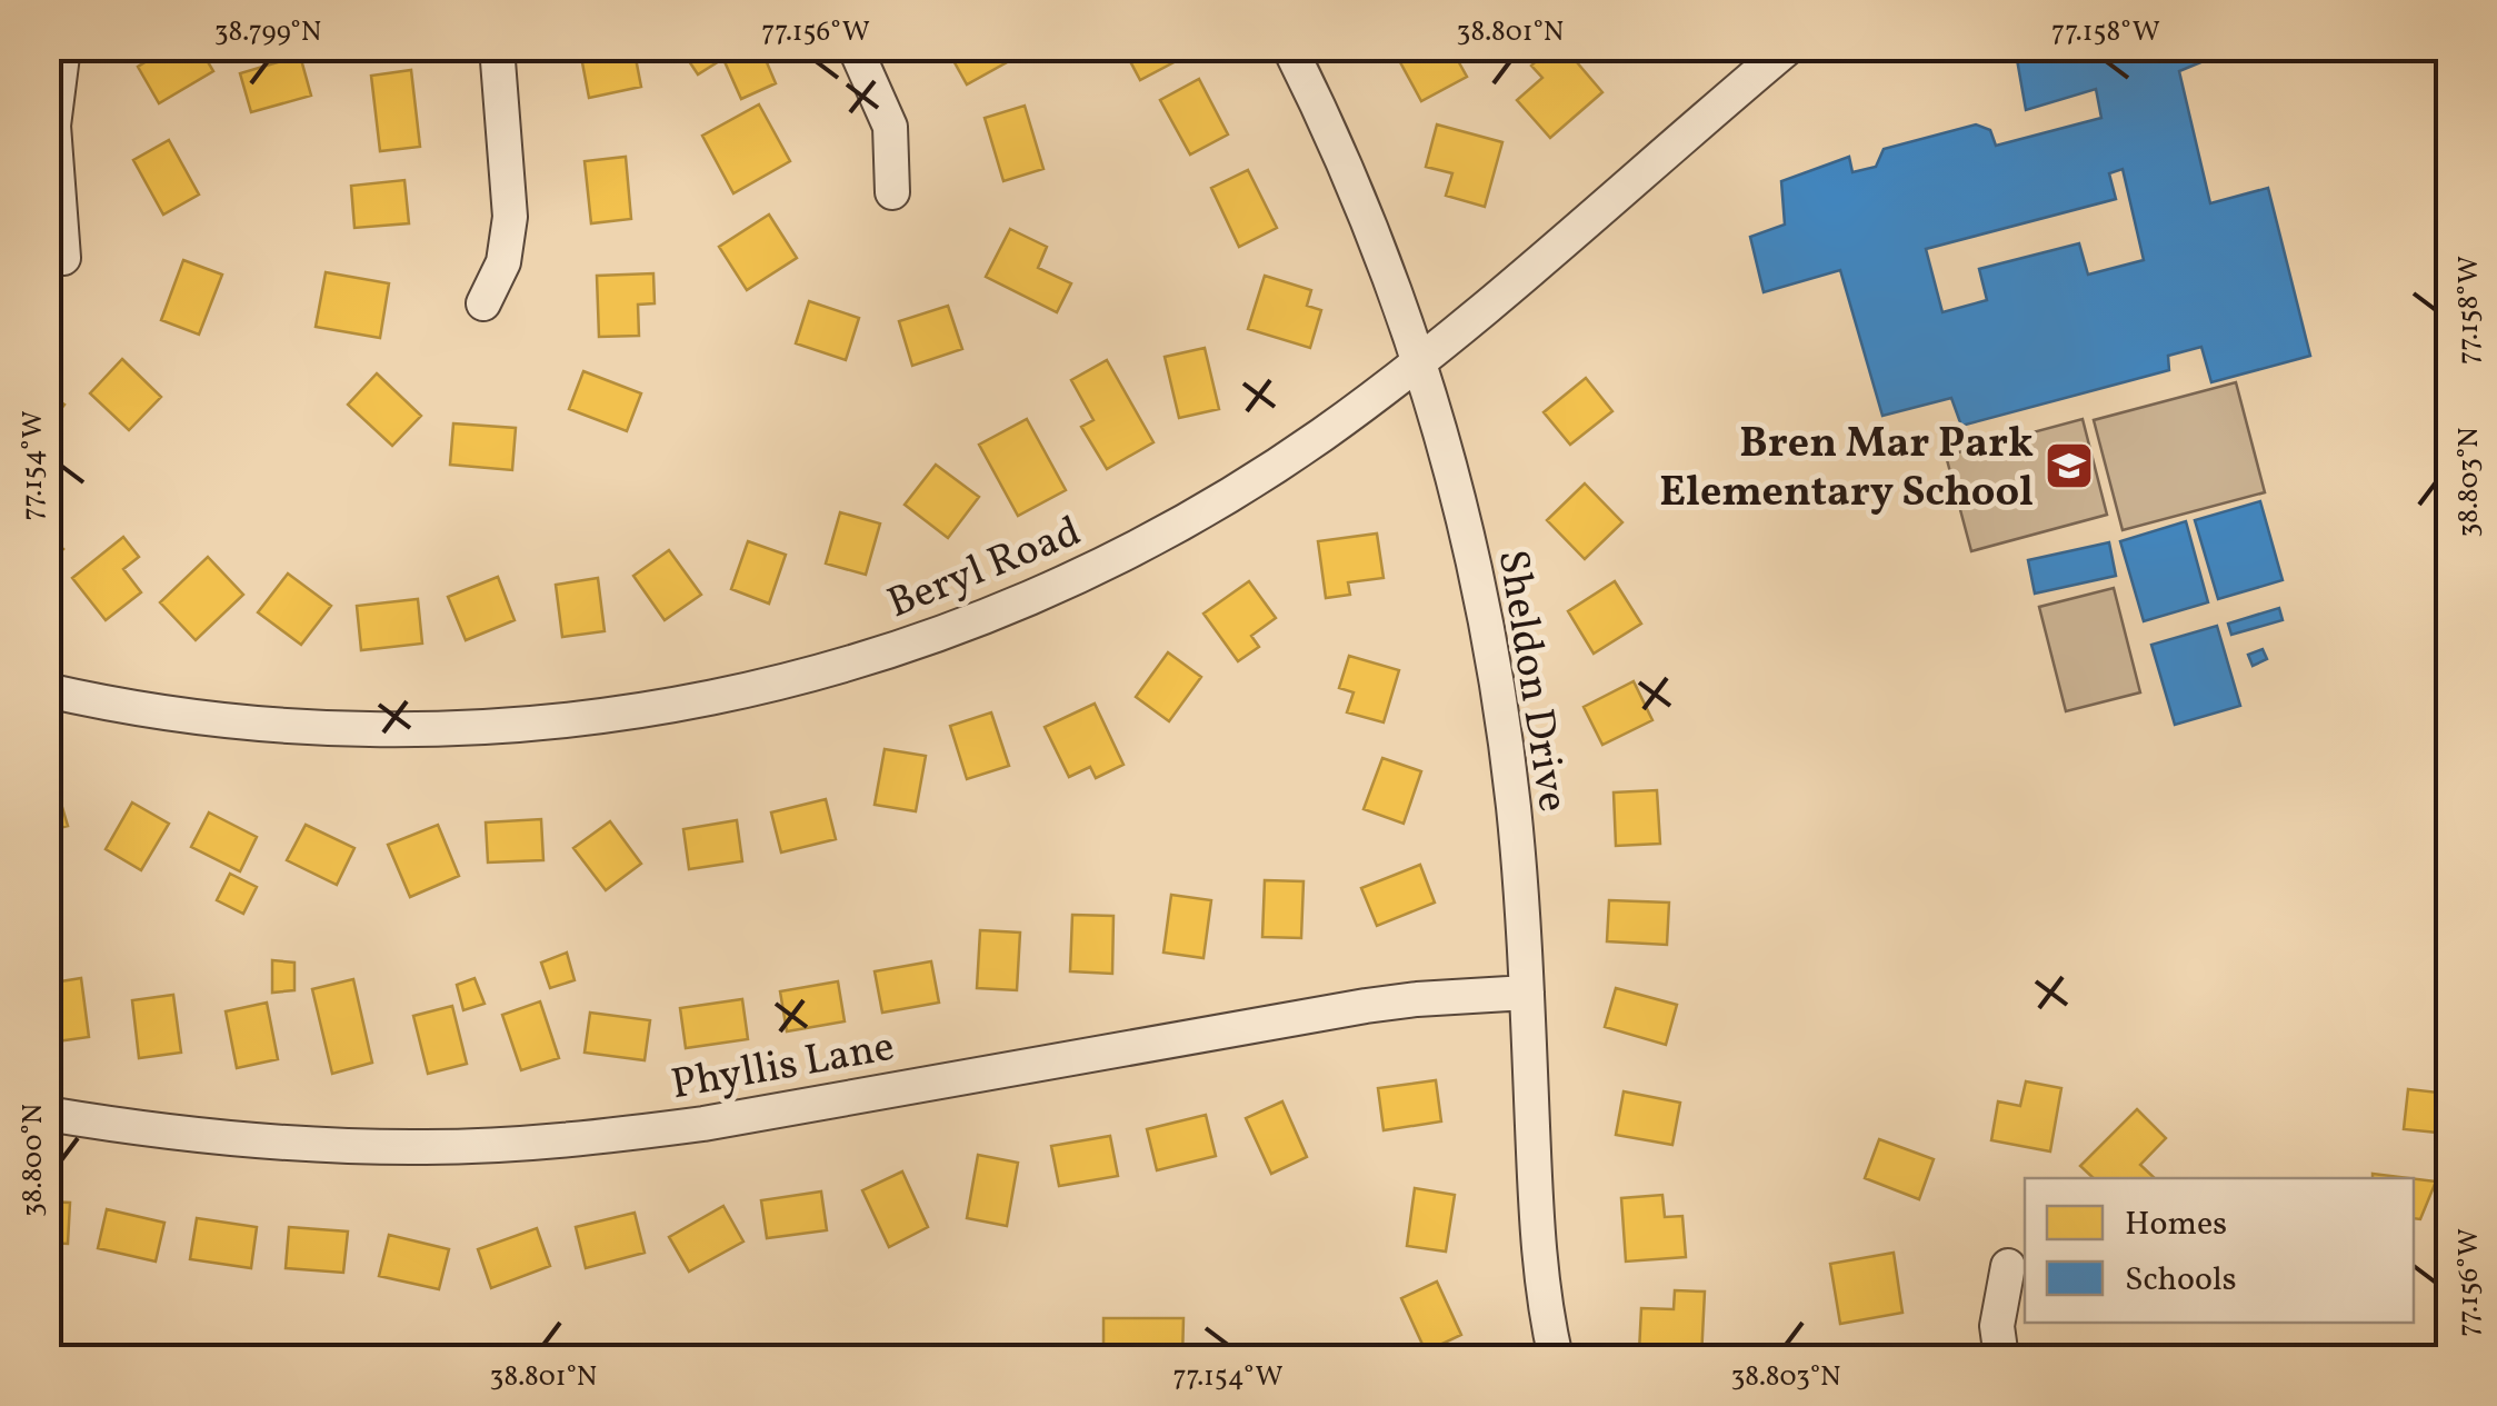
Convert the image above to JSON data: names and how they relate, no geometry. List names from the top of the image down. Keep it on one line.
{"streets":{"street":["Beryl Road","Sheldon Drive","Phyllis Lane"]},"crossings":[["Beryl Road","Sheldon Drive"],["Sheldon Drive","Phyllis Lane"]],"places":{"school or university":["Bren Mar Park Elementary School"]},"legend":["Homes","Schools"],"coordinates":["38.799°N","77.156°W","38.801°N","77.158°W","77.154°W","38.803°N","38.800°N"]}
